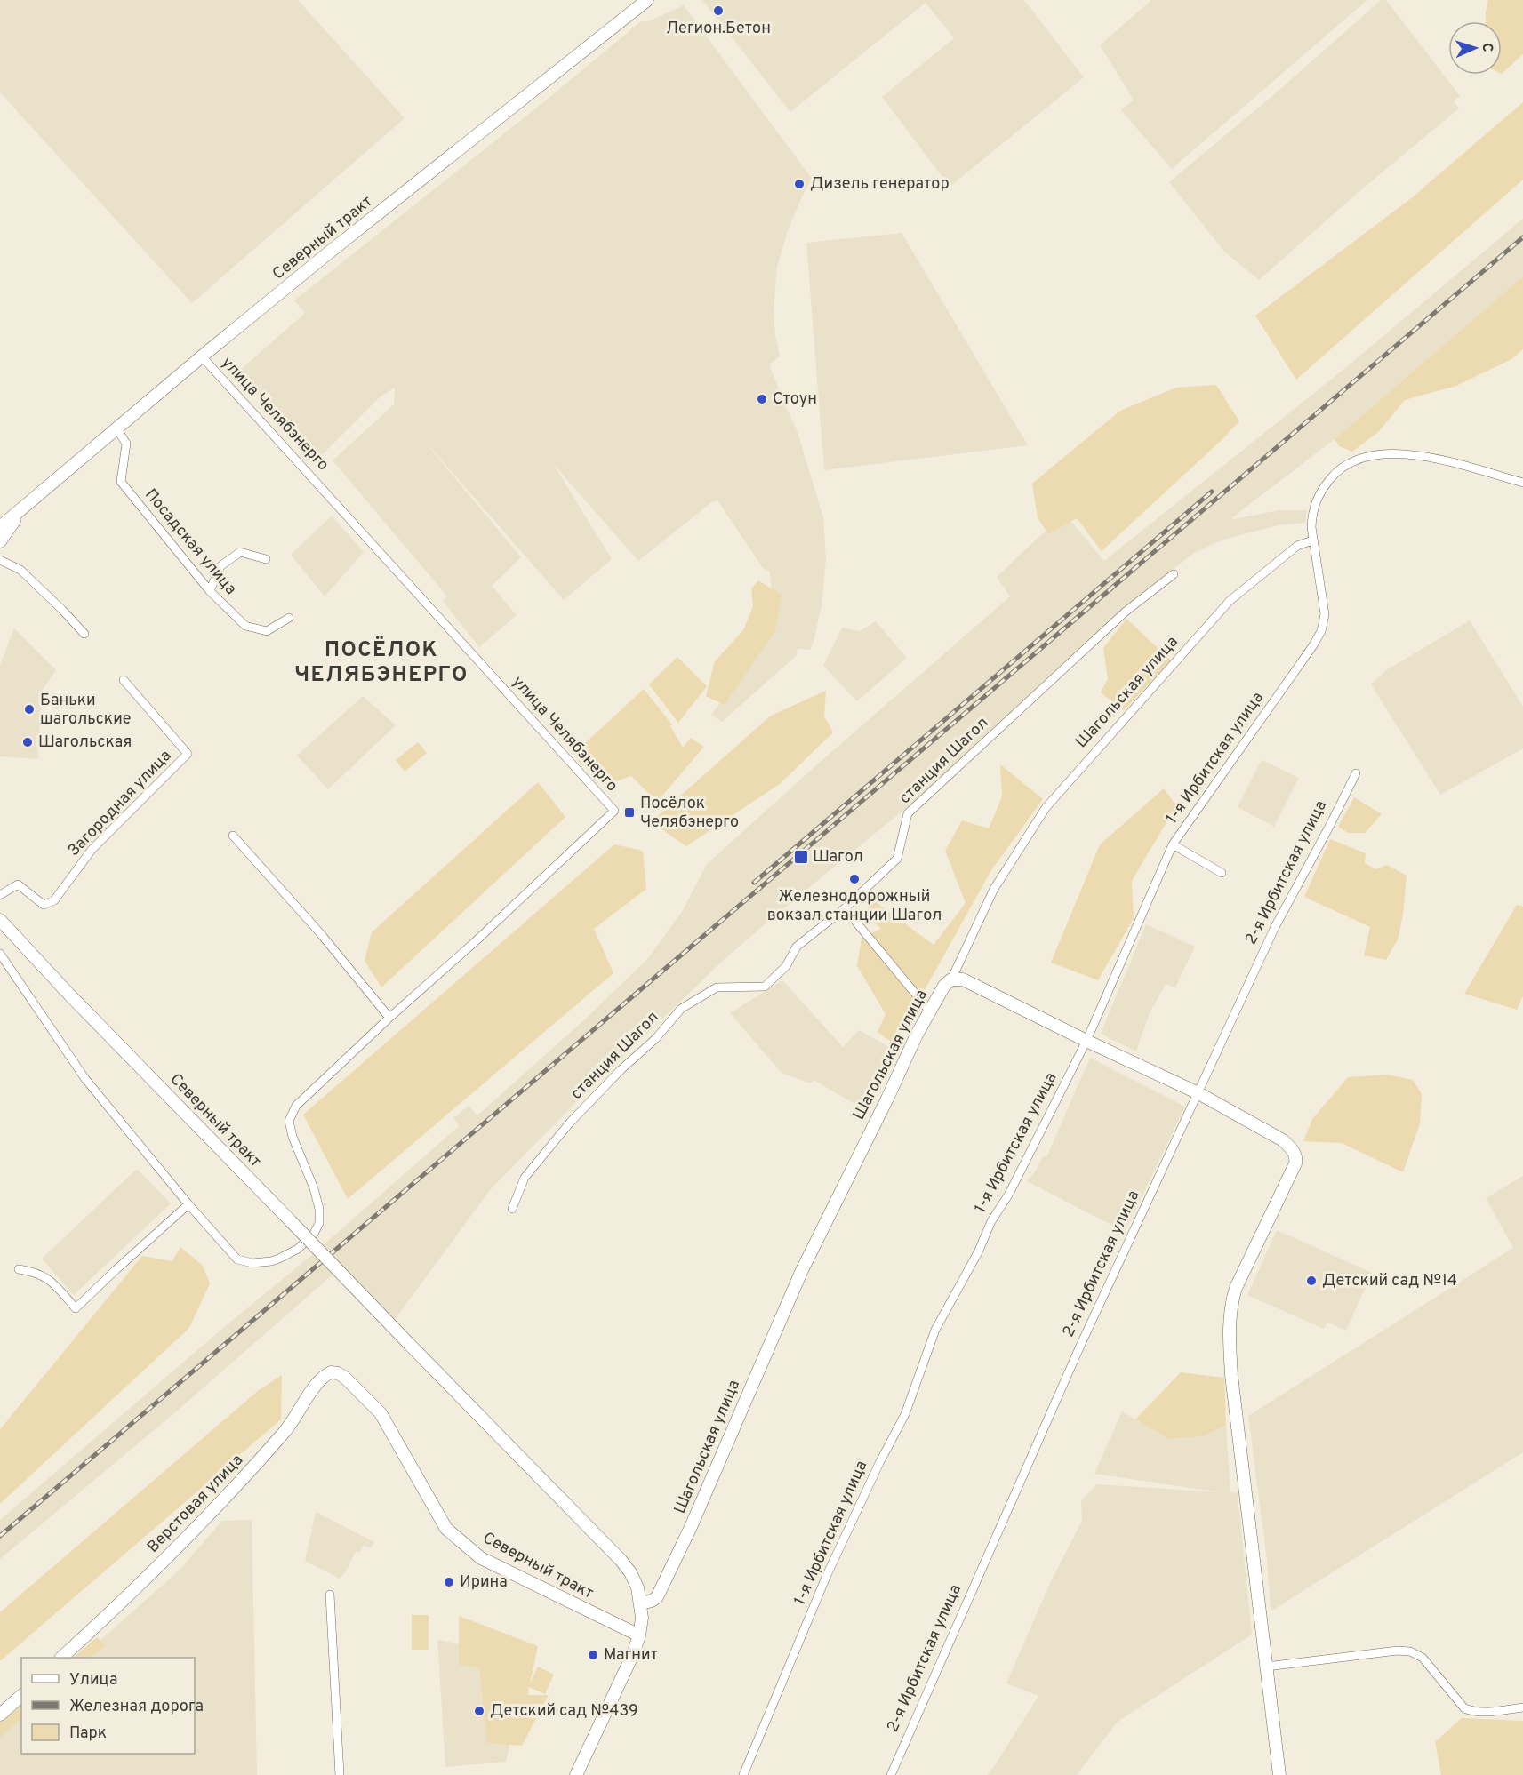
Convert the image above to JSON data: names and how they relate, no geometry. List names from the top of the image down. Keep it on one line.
{"streets":{"street":["Северный тракт","улица Челябэнерго","Посадская улица","Шагольская улица","1-я Ирбитская улица","станция Шагол","Загородная улица","2-я Ирбитская улица","Верстовая улица"]},"crossings":[["Северный тракт","улица Челябэнерго"],["Северный тракт","Посадская улица"],["Северный тракт","Шагольская улица"],["Северный тракт","Верстовая улица"],["Шагольская улица","1-я Ирбитская улица"]],"districts":["ПОСЁЛОК ЧЕЛЯБЭНЕРГО"],"places":{"other":["Легион.Бетон","Дизель генератор","Стоун","Баньки шагольские","Шагольская","Железнодорожный вокзал станции Шагол","Детский сад №14","Ирина","Магнит","Детский сад №439"],"transit":["Посёлок Челябэнерго","Шагол"]},"legend":["Улица","Железная дорога","Парк"],"north":"right"}
